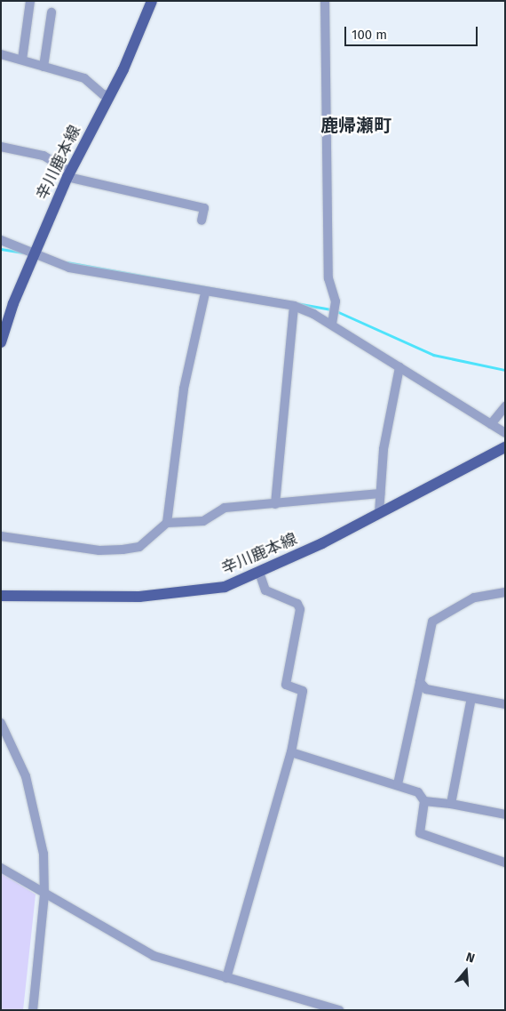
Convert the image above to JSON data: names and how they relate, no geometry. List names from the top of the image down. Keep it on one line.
{"streets":{"main road":["辛川鹿本線"]},"districts":["鹿帰瀬町"],"scale_bar":"100 m","north":"top"}
